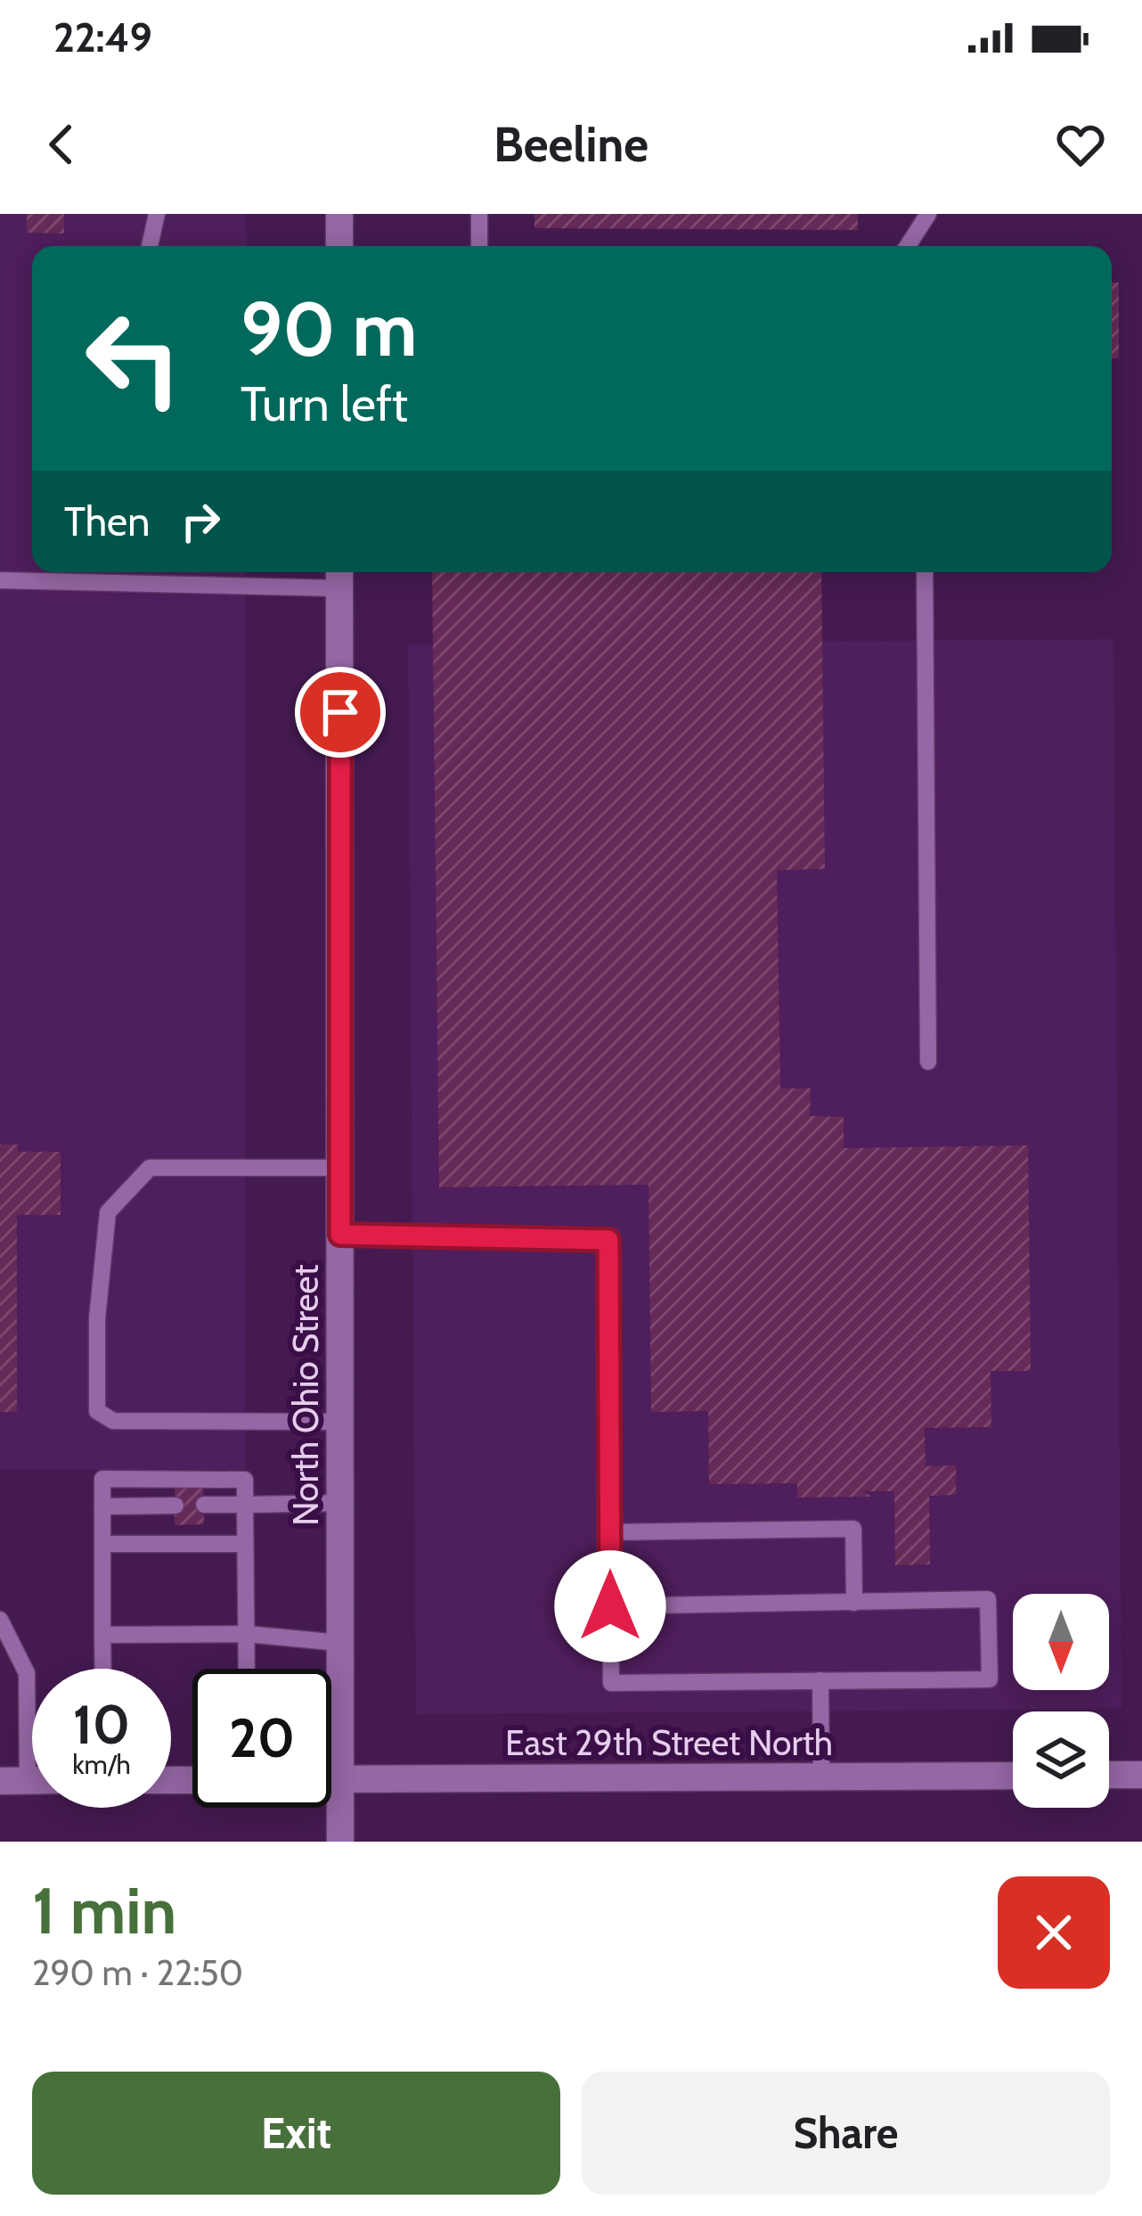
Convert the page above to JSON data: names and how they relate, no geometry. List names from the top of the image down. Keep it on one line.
{"streets":{"street":["North Ohio Street","East 29th Street North"]},"crossings":[["North Ohio Street","East 29th Street North"]],"north":"bottom","page":{"status":"22:49","header":"Beeline","turn":["90 m","Turn left"],"then":"Then","speed":"10 km/h","limit":"20","heading":["1 min","290 m · 22:50"],"buttons":["Exit","Share"]}}
